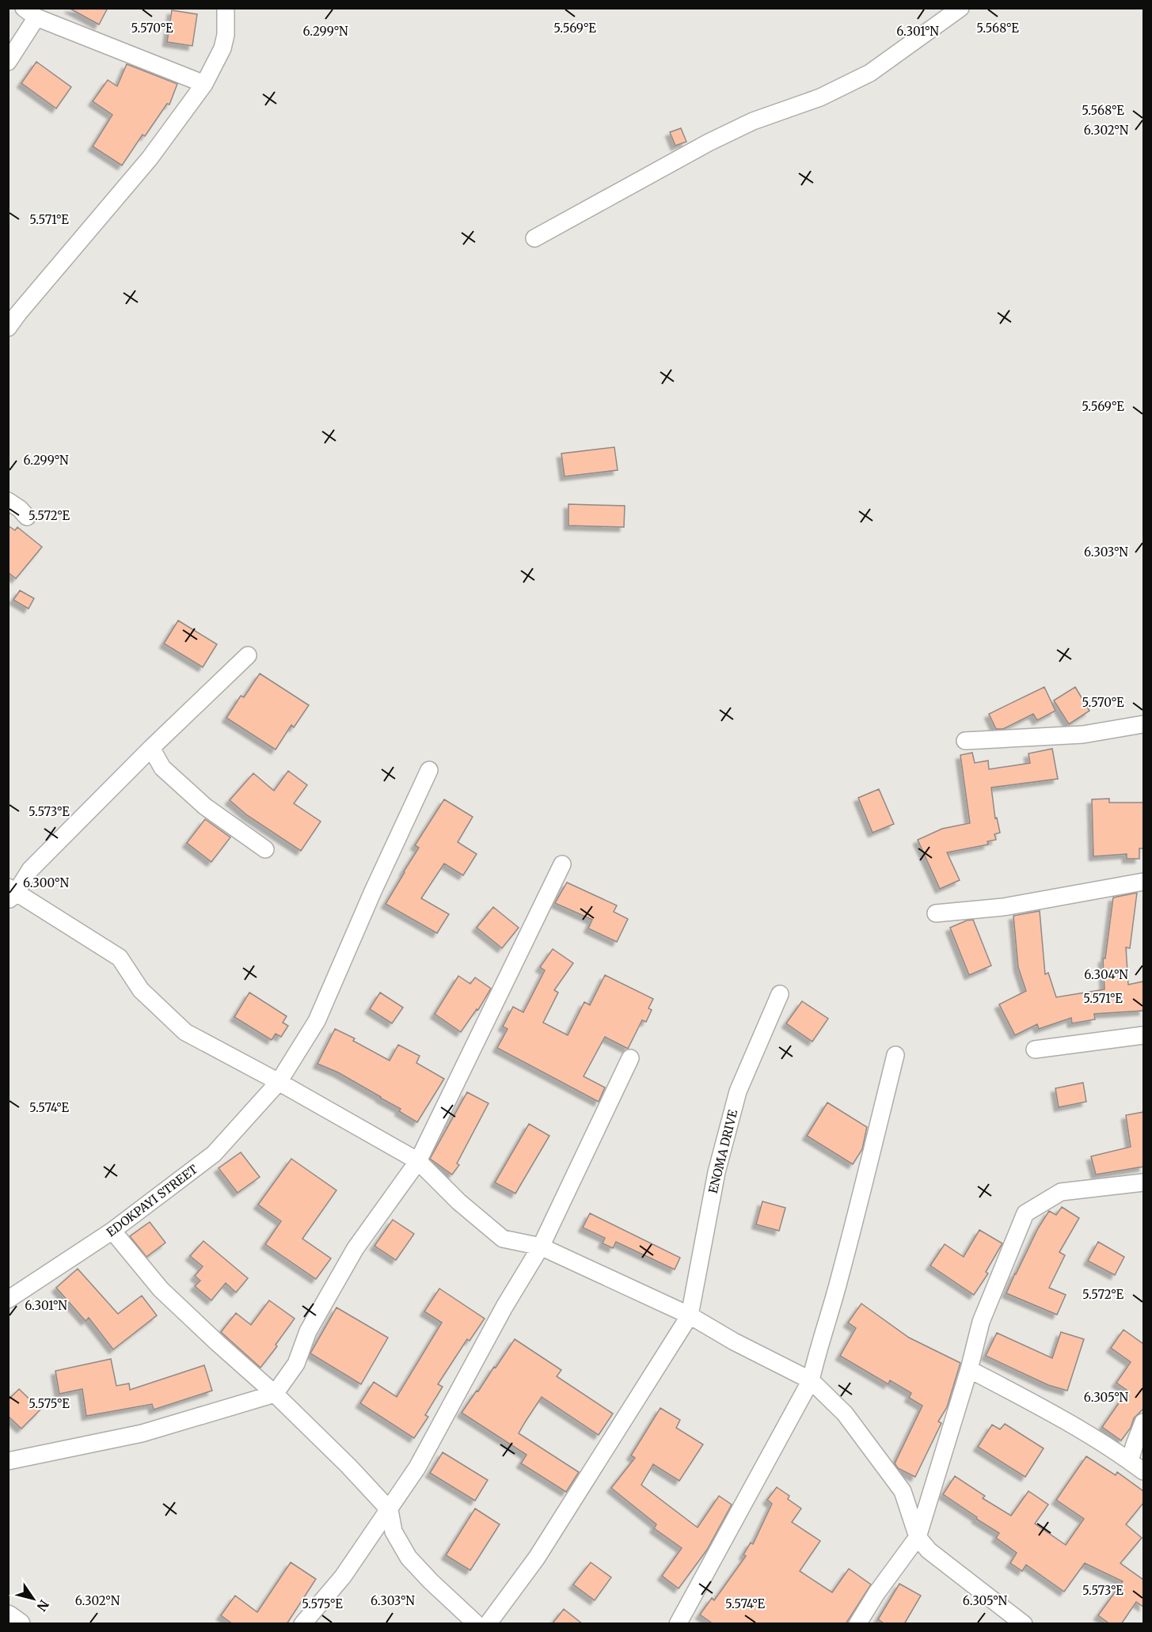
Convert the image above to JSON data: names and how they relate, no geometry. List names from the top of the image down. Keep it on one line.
{"streets":{"street":["ENOMA DRIVE","EDOKPAYI STREET"]},"north":"bottom right","coordinates":["5.570°E","5.569°E","5.568°E","6.299°N","6.301°N","6.302°N","5.571°E","5.572°E","6.303°N","5.573°E","6.300°N","6.304°N","5.574°E","6.305°N","5.575°E"]}
